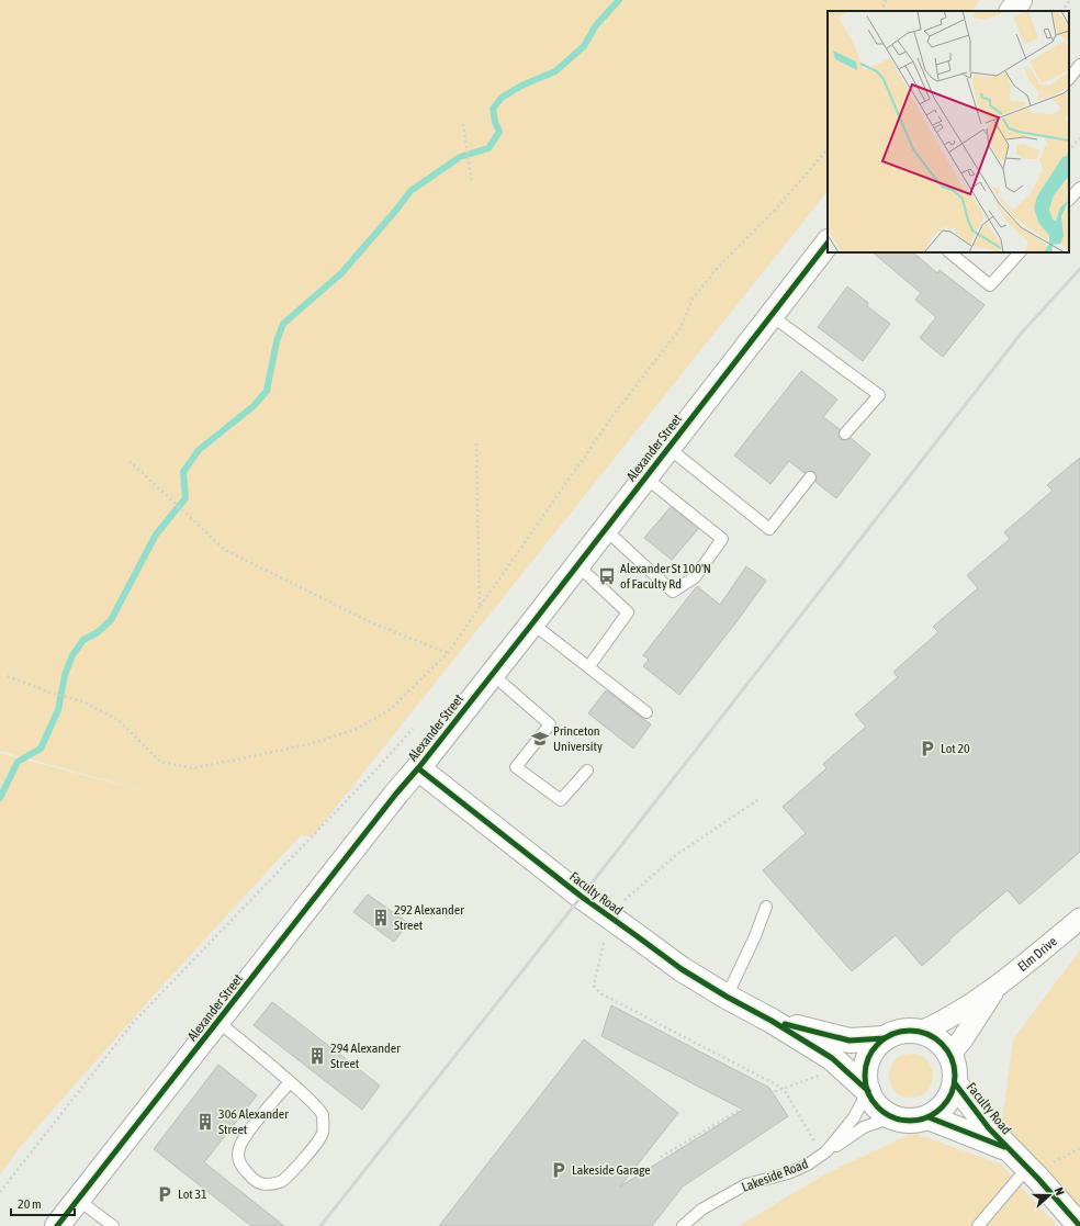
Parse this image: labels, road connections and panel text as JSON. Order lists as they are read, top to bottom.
{
  "streets": {
    "main road": ["Alexander Street", "Faculty Road"],
    "street": ["Elm Drive"],
    "lane": ["Lakeside Road"]
  },
  "crossings": [
    ["Alexander Street", "Faculty Road"],
    ["Faculty Road", "Elm Drive"],
    ["Faculty Road", "Lakeside Road"],
    ["Elm Drive", "Lakeside Road"]
  ],
  "places": {
    "bus stop": ["Alexander St 100'N of Faculty Rd"],
    "school or university": ["Princeton University"],
    "parking": ["Lot 20", "Lakeside Garage", "Lot 31"],
    "building": ["292 Alexander Street", "294 Alexander Street", "306 Alexander Street"]
  },
  "scale_bar": "20 m",
  "north": "right"
}
